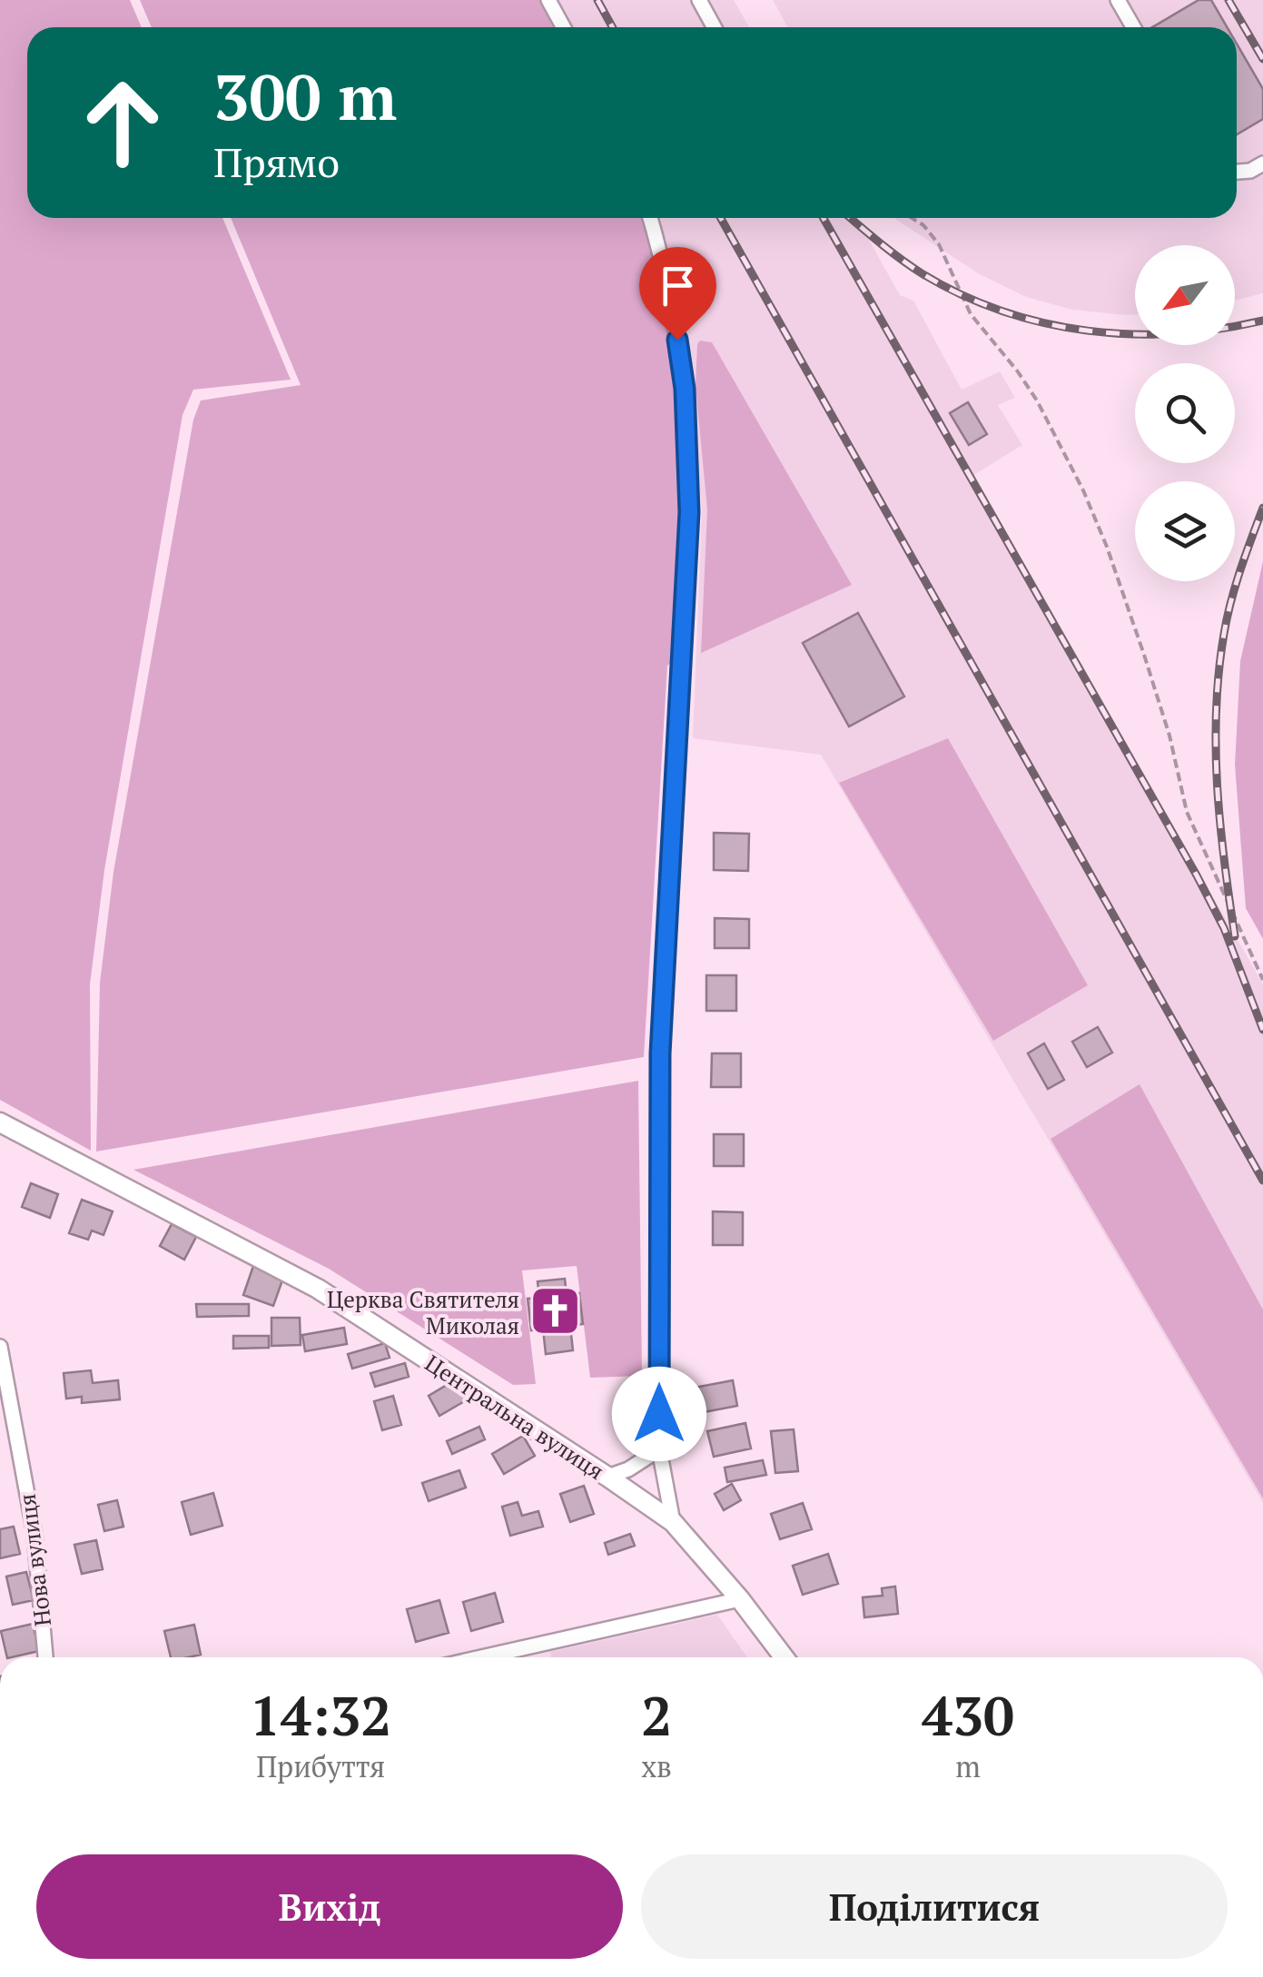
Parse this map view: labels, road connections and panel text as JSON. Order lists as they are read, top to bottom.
{
  "streets": {
    "street": ["Центральна вулиця", "Нова вулиця"]
  },
  "places": {
    "church": ["Церква Святителя Миколая"]
  },
  "north": "bottom left",
  "page": {
    "turn": ["300 m", "Прямо"],
    "eta": [
      "14:32",
      "Прибуття",
      "2",
      "хв",
      "430",
      "m"
    ],
    "buttons": ["Вихід", "Поділитися"]
  }
}
